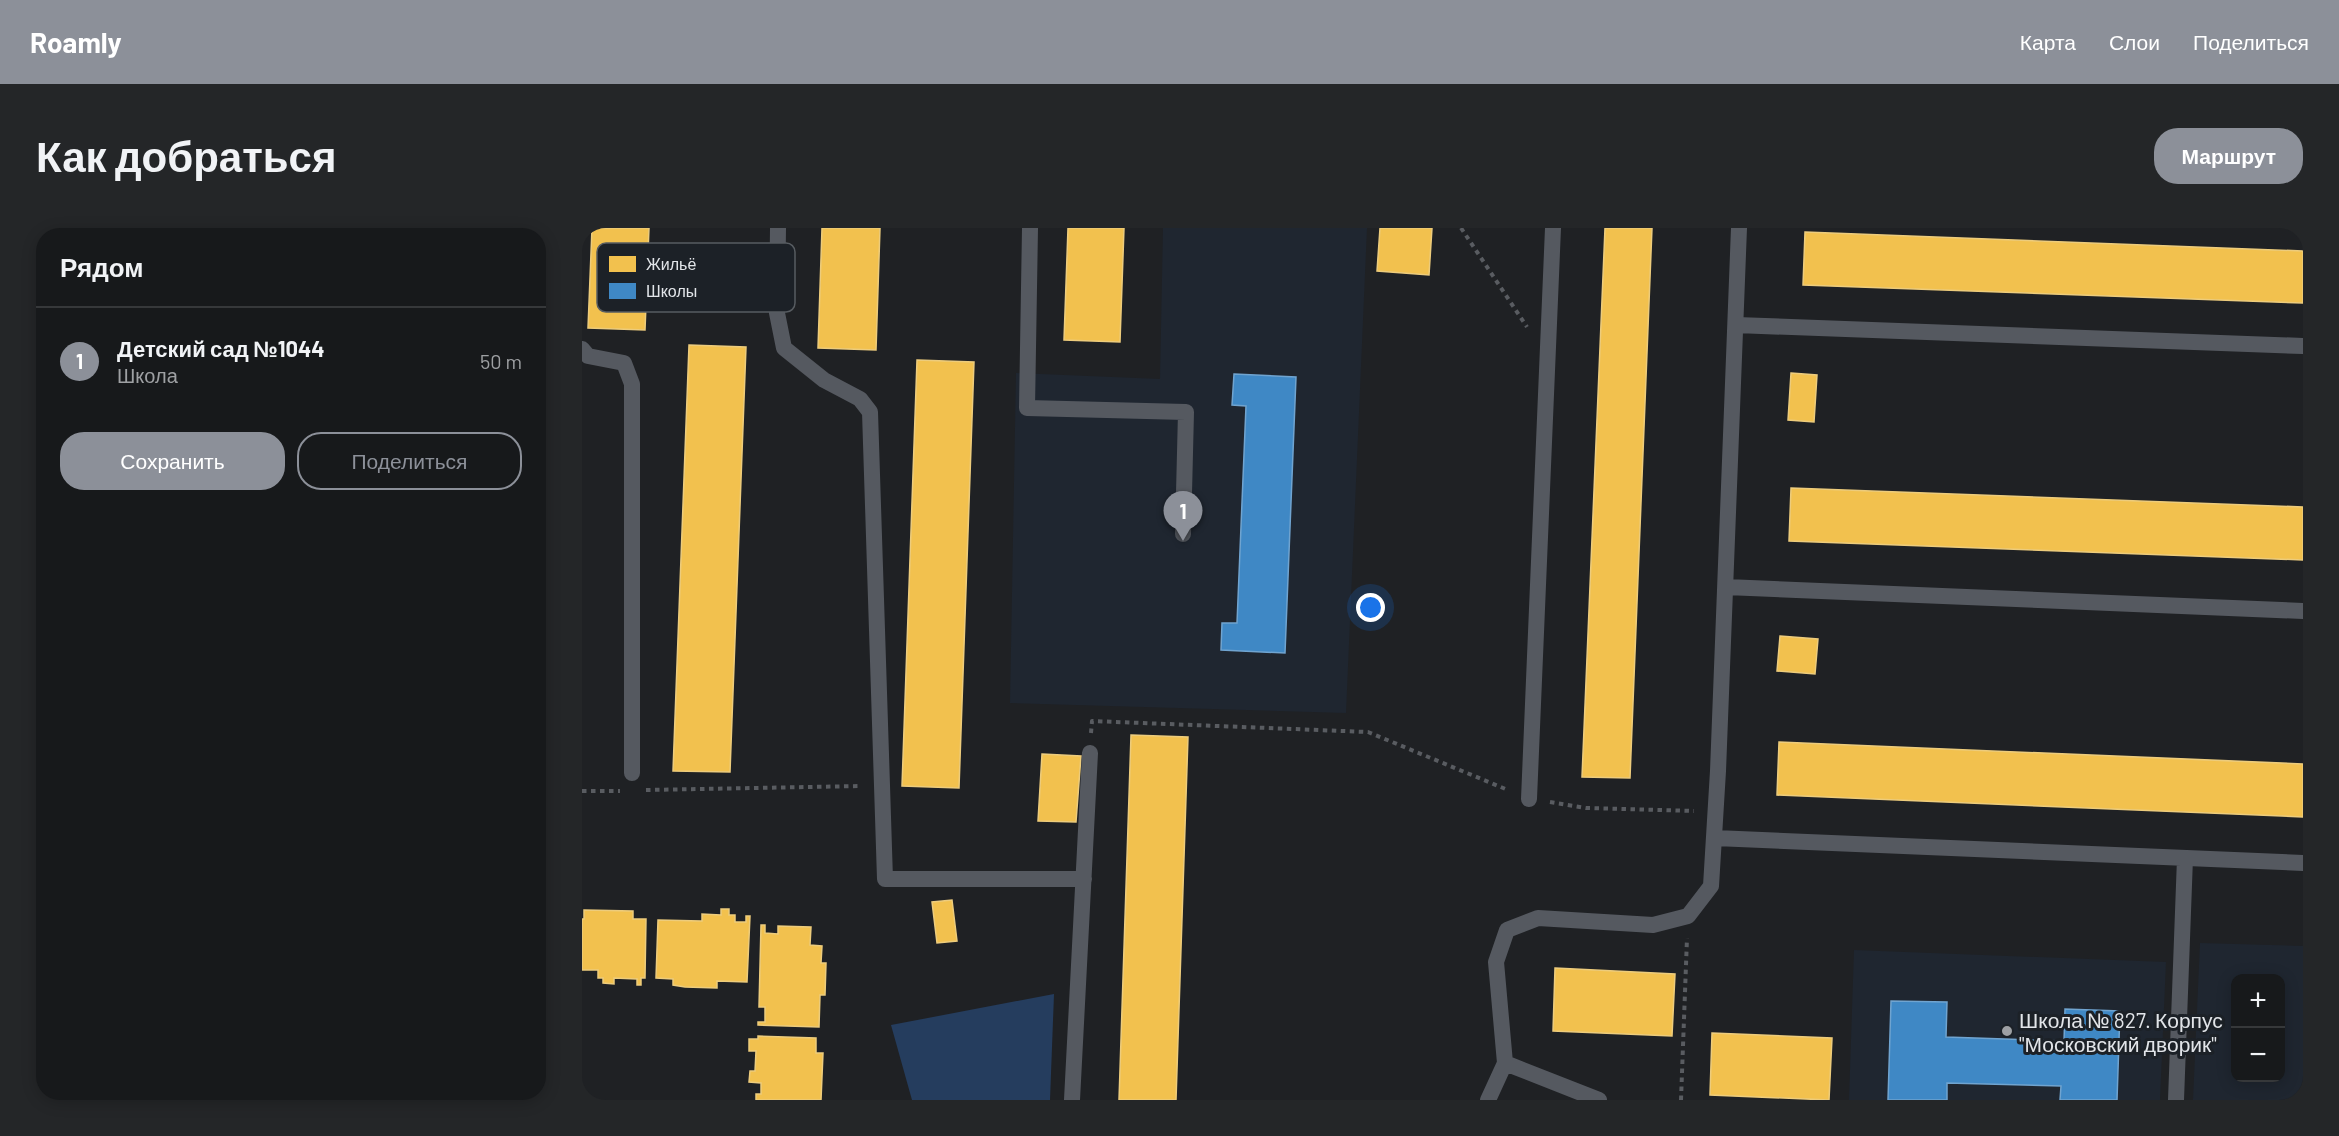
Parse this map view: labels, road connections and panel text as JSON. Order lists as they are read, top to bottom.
{
  "places": ["Школа № 827. Корпус \"Московский дворик\""],
  "legend": ["Жильё", "Школы"],
  "page": {
    "header": "Roamly",
    "nav": ["Карта", "Слои", "Поделиться"],
    "buttons": [
      "Маршрут",
      ["Сохранить", "Поделиться"]
    ],
    "title": "Как добраться",
    "heading": "Рядом",
    "list": [
      {
        "mark": "1",
        "name": "Детский сад №1044",
        "note": "Школа",
        "value": "50 m"
      }
    ],
    "pins": "1",
    "map_buttons": ["+", "−"]
  }
}
